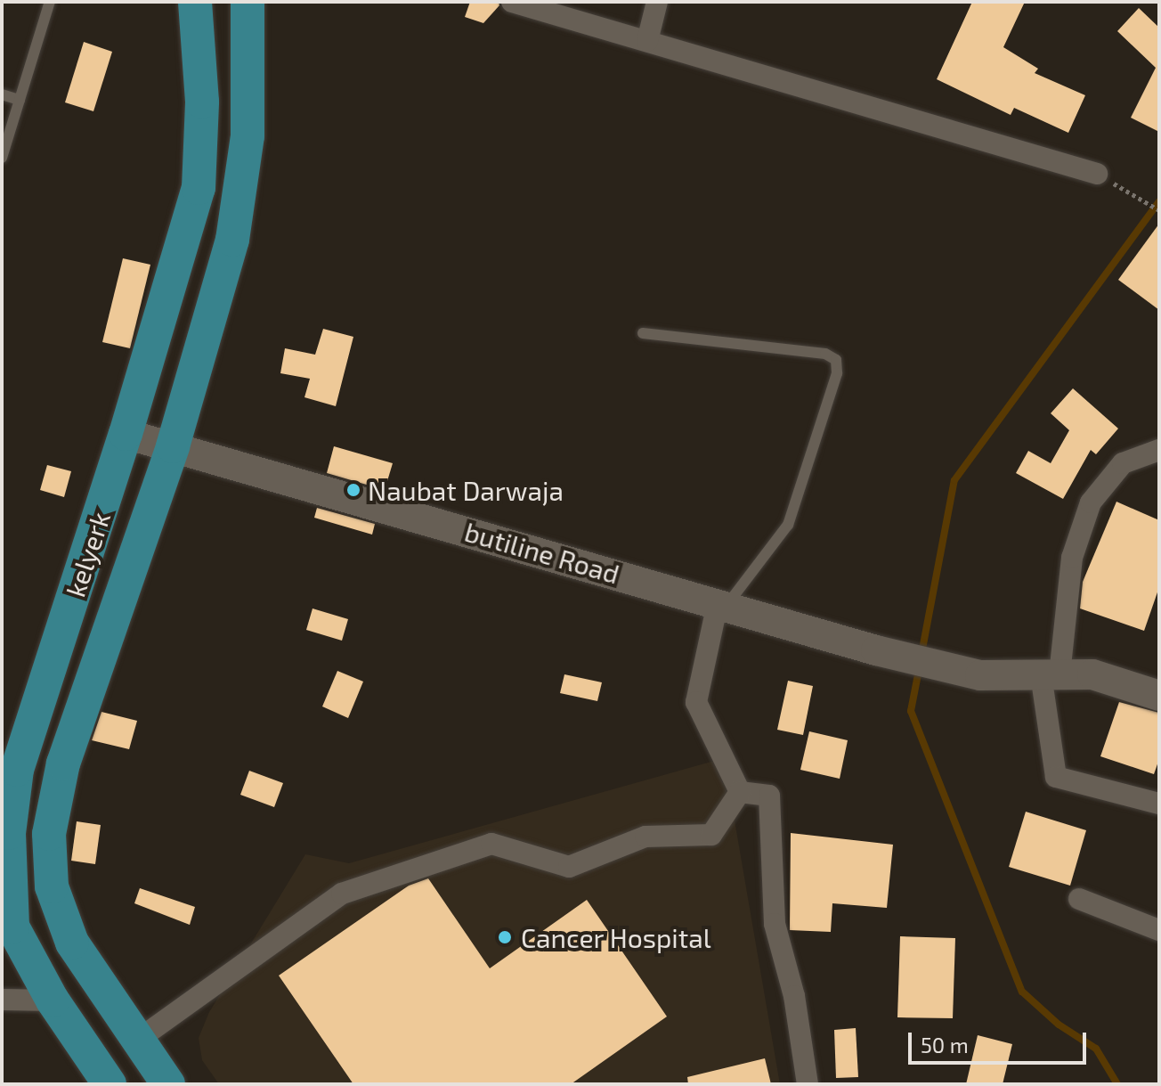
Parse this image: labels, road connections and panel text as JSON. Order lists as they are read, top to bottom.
{
  "streets": {
    "main road": ["kelyerk"],
    "street": ["butiline Road"]
  },
  "crossings": [
    ["butiline Road", "kelyerk"]
  ],
  "places": ["Naubat Darwaja", "Cancer Hospital"],
  "scale_bar": "50 m"
}
